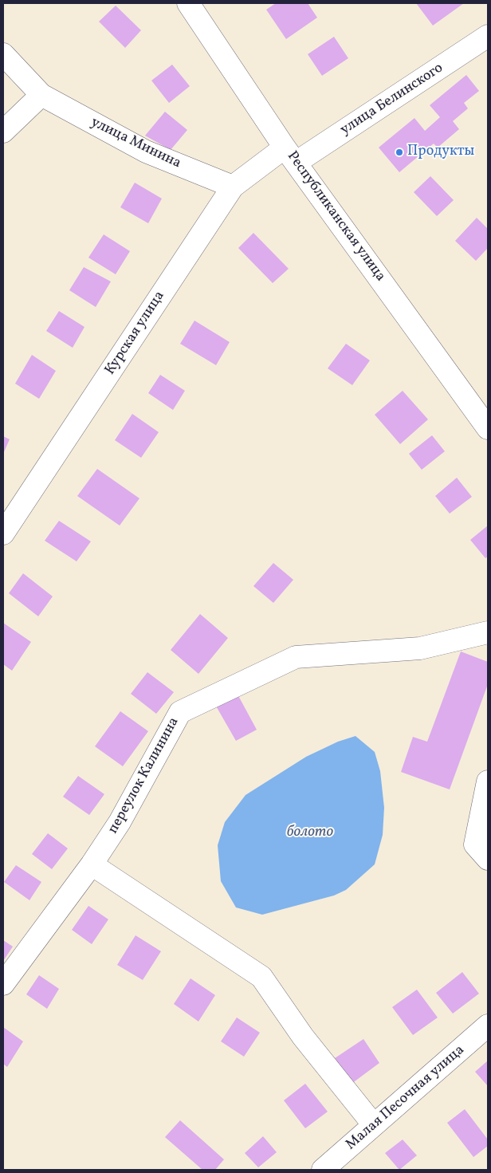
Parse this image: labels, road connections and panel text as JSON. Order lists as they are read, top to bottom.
{
  "streets": {
    "street": [
      "улица Белинского",
      "улица Минина",
      "Республиканская улица",
      "Курская улица",
      "переулок Калинина",
      "Малая Песочная улица"
    ]
  },
  "crossings": [
    ["улица Белинского", "Республиканская улица"],
    ["улица Белинского", "Курская улица"],
    ["улица Минина", "Курская улица"],
    ["Республиканская улица", "Курская улица"]
  ],
  "water": ["болото"],
  "places": ["Продукты"]
}
